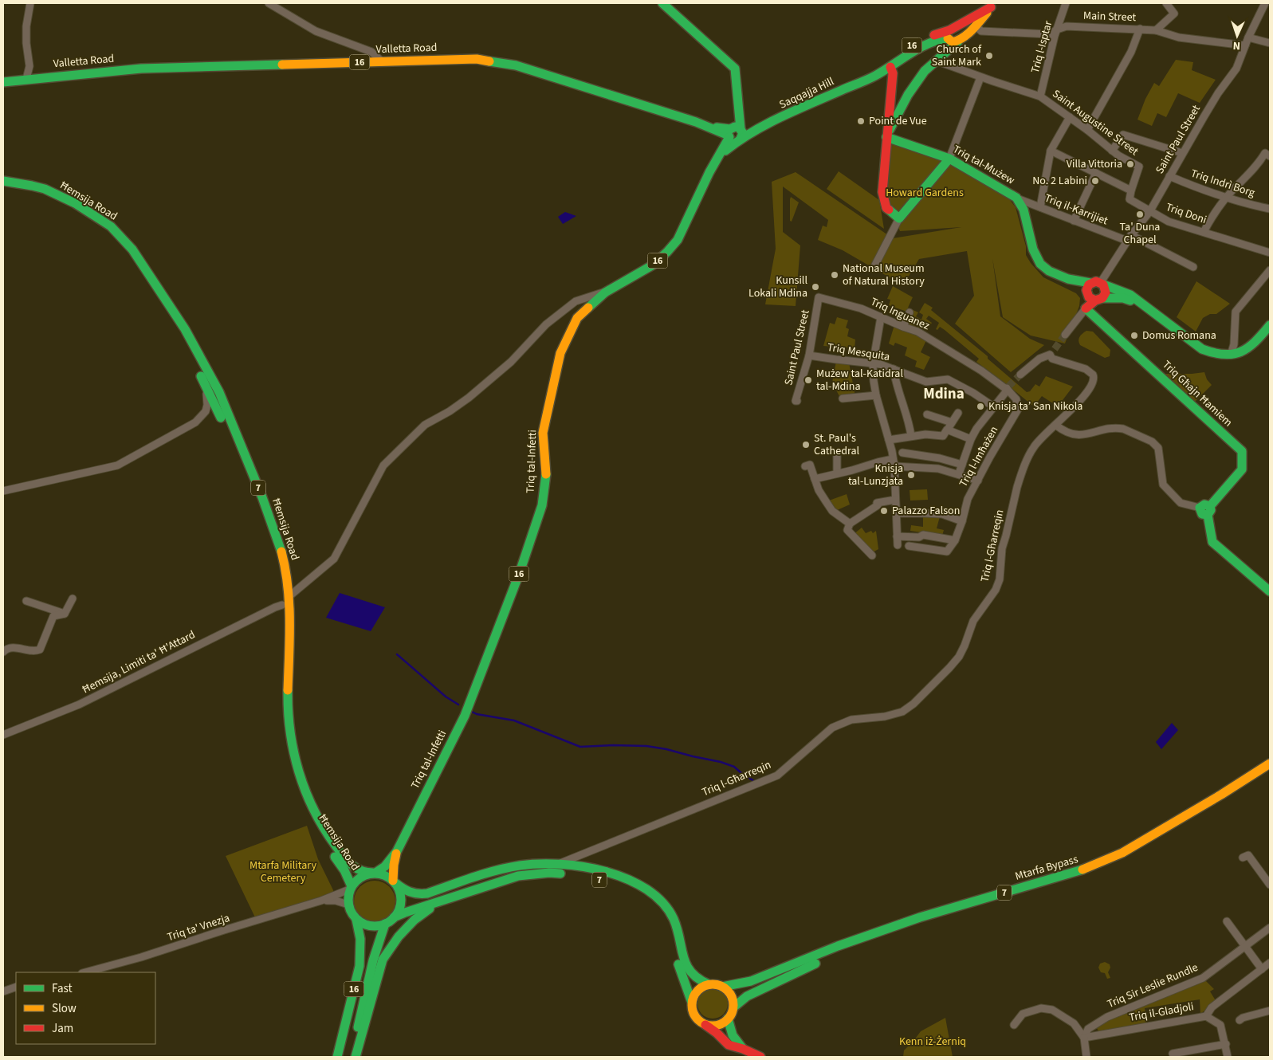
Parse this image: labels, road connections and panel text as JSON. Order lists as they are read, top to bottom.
{
  "streets": {
    "main road": [
      "16",
      "Valletta Road",
      "Saqqajja Hill",
      "Triq tal-Mużew",
      "Ħemsija Road",
      "Triq Għajn Ħamiem",
      "Triq tal-Infetti",
      "7",
      "Mtarfa Bypass"
    ],
    "street": [
      "Main Street",
      "Triq l-Isptar",
      "Saint Augustine Street",
      "Saint Paul Street",
      "Triq Indrì Borg",
      "Triq il-Karrijiet",
      "Triq Doni",
      "Triq Inguanez",
      "Triq Mesquita",
      "Triq l-Imħażen",
      "Triq l-Għarreqin",
      "Ħemsija, Limiti ta' Ħ'Attard",
      "Triq ta' Vnezja",
      "Triq Sir Leslie Rundle",
      "Triq il-Gladjoli"
    ]
  },
  "crossings": [
    ["Main Street", "16"],
    ["Main Street", "Triq l-Isptar"],
    ["Main Street", "Saint Paul Street"],
    ["16", "Saqqajja Hill"],
    ["16", "Ħemsija Road"],
    ["16", "Triq tal-Infetti"],
    ["16", "7"],
    ["16", "Triq ta' Vnezja"],
    ["Triq l-Isptar", "Saint Augustine Street"],
    ["Valletta Road", "Saqqajja Hill"],
    ["Valletta Road", "Triq tal-Infetti"],
    ["Saqqajja Hill", "Triq tal-Infetti"],
    ["Saint Augustine Street", "Triq Doni"],
    ["Saint Paul Street", "Triq tal-Mużew"],
    ["Saint Paul Street", "Triq Indrì Borg"],
    ["Saint Paul Street", "Triq il-Karrijiet"],
    ["Saint Paul Street", "Triq Doni"],
    ["Saint Paul Street", "Triq Inguanez"],
    ["Saint Paul Street", "Triq Mesquita"],
    ["Triq tal-Mużew", "Triq il-Karrijiet"],
    ["Ħemsija Road", "Triq tal-Infetti"],
    ["Ħemsija Road", "7"],
    ["Ħemsija Road", "Ħemsija, Limiti ta' Ħ'Attard"],
    ["Ħemsija Road", "Triq ta' Vnezja"],
    ["Triq Inguanez", "Triq l-Imħażen"],
    ["Triq tal-Infetti", "7"],
    ["Triq tal-Infetti", "Triq ta' Vnezja"],
    ["7", "Triq l-Għarreqin"],
    ["7", "Mtarfa Bypass"],
    ["7", "Triq ta' Vnezja"],
    ["Triq Sir Leslie Rundle", "Triq il-Gladjoli"]
  ],
  "districts": ["Mdina"],
  "parks": ["Howard Gardens", "Mtarfa Military Cemetery", "Kenn iż-Żerniq"],
  "places": [
    "Church of Saint Mark",
    "Point de Vue",
    "Villa Vittoria",
    "No. 2 Labini",
    "Ta' Duna Chapel",
    "National Museum of Natural History",
    "Kunsill Lokali Mdina",
    "Domus Romana",
    "Mużew tal-Katidral tal-Mdina",
    "Knisja ta’ San Nikola",
    "St. Paul's Cathedral",
    "Knisja tal-Lunzjata",
    "Palazzo Falson"
  ],
  "legend": ["Fast", "Slow", "Jam"],
  "north": "bottom"
}
